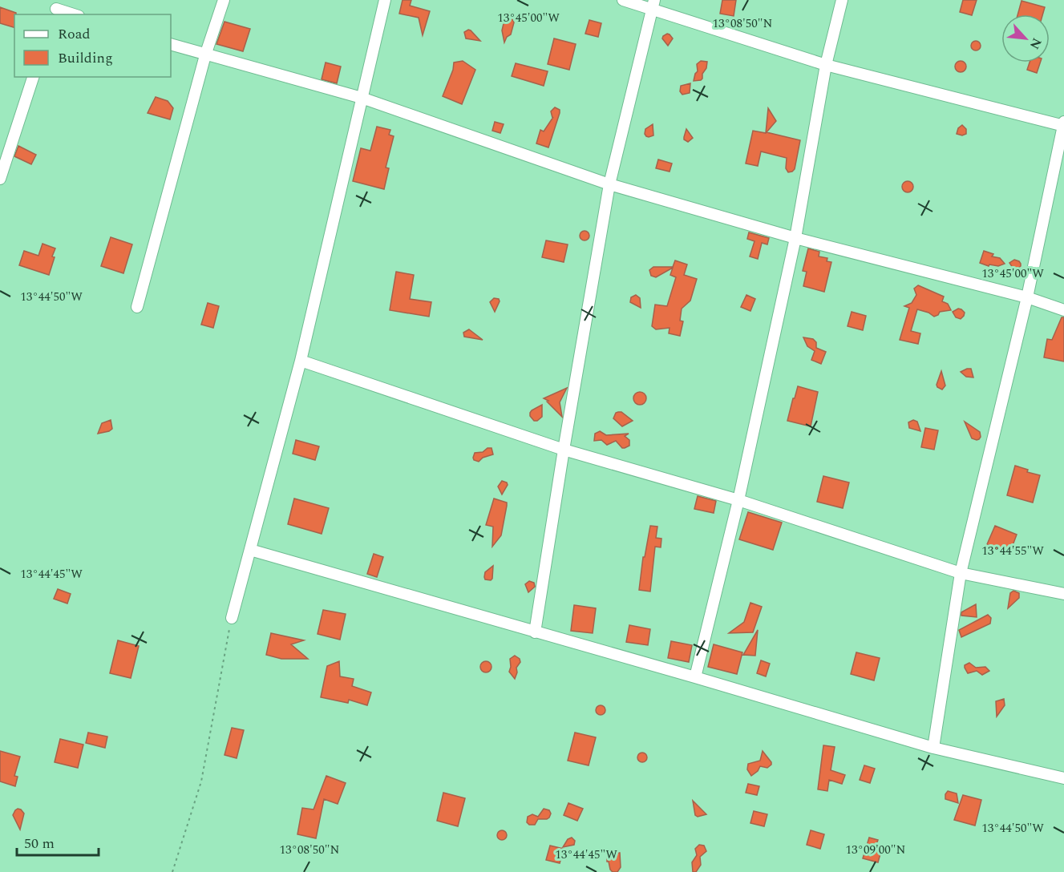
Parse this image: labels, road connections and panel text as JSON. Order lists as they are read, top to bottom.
{
  "legend": ["Road", "Building"],
  "scale_bar": "50 m",
  "north": "bottom right",
  "coordinates": [
    "13°45'00\"W",
    "13°08'50\"N",
    "13°44'50\"W",
    "13°44'55\"W",
    "13°44'45\"W",
    "13°09'00\"N"
  ]
}
